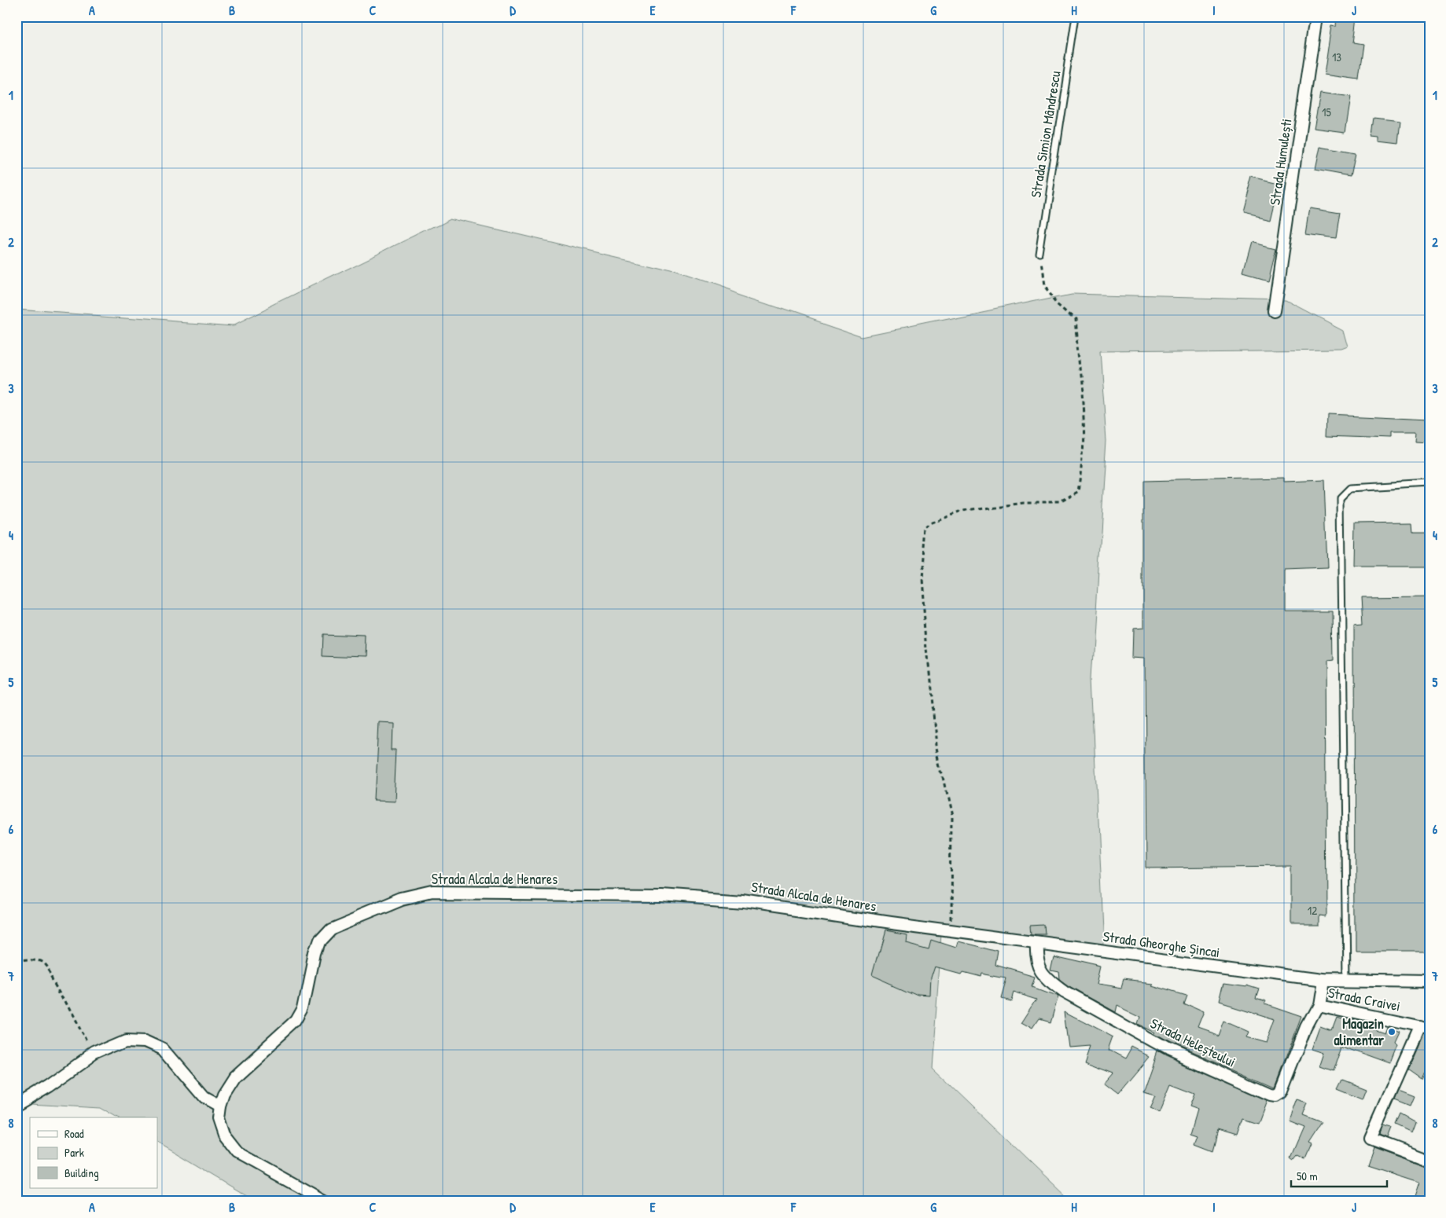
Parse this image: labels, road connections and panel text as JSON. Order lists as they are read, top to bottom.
{
  "streets": {
    "street": [
      "Strada Humulești",
      "Strada Alcala de Henares",
      "Strada Gheorghe Șincai",
      "Strada Craivei",
      "Strada Heleșteului"
    ],
    "lane": ["Strada Simion Mândrescu"]
  },
  "crossings": [
    ["Strada Alcala de Henares", "Strada Gheorghe Șincai"],
    ["Strada Gheorghe Șincai", "Strada Craivei"],
    ["Strada Gheorghe Șincai", "Strada Heleșteului"],
    ["Strada Craivei", "Strada Heleșteului"]
  ],
  "places": ["Magazin alimentar"],
  "house_numbers": ["13", "15", "12"],
  "legend": ["Road", "Park", "Building"],
  "scale_bar": "50 m",
  "grid": {
    "columns": [
      "A",
      "B",
      "C",
      "D",
      "E",
      "F",
      "G",
      "H",
      "I",
      "J"
    ],
    "rows": [
      "1",
      "2",
      "3",
      "4",
      "5",
      "6",
      "7",
      "8"
    ]
  }
}
